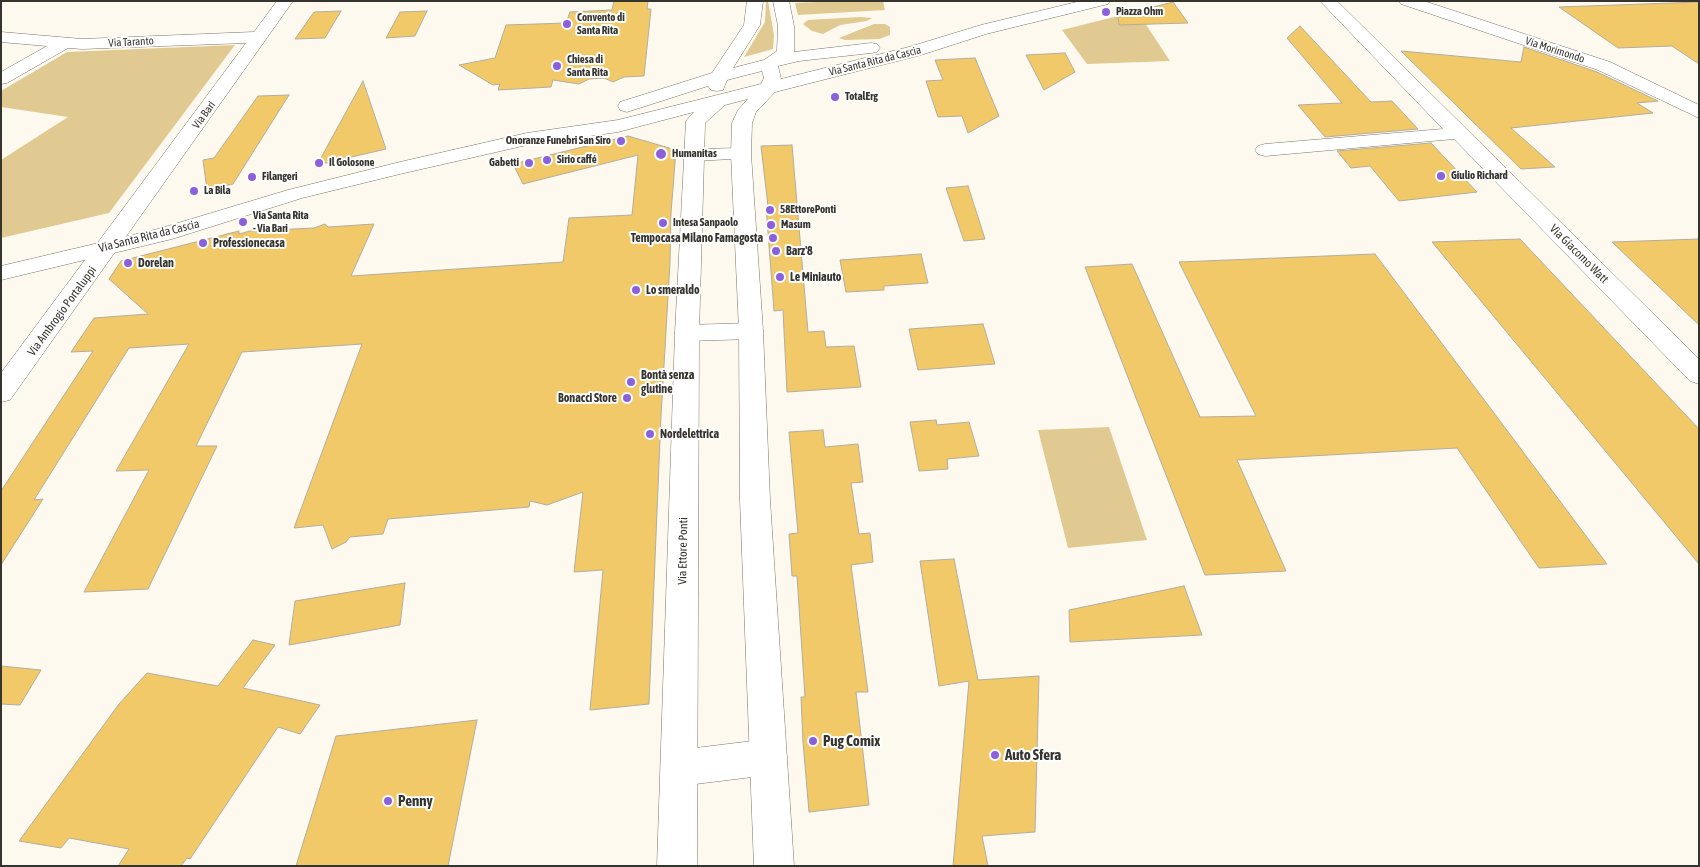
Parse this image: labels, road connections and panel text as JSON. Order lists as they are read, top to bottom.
{
  "streets": {
    "street": [
      "Via Taranto",
      "Via Morimondo",
      "Via Santa Rita da Cascia",
      "Via Bari",
      "Via Giacomo Watt",
      "Via Ambrogio Portaluppi",
      "Via Ettore Ponti"
    ]
  },
  "crossings": [
    ["Via Taranto", "Via Bari"],
    ["Via Santa Rita da Cascia", "Via Bari"],
    ["Via Santa Rita da Cascia", "Via Ambrogio Portaluppi"],
    ["Via Santa Rita da Cascia", "Via Ettore Ponti"],
    ["Via Bari", "Via Ambrogio Portaluppi"]
  ],
  "places": [
    "Piazza Ohm",
    "Convento di Santa Rita",
    "Chiesa di Santa Rita",
    "TotalErg",
    "Onoranze Funebri San Siro",
    "Humanitas",
    "Sirio caffé",
    "Il Golosone",
    "Gabetti",
    "Giulio Richard",
    "Filangeri",
    "La Bila",
    "58EttorePonti",
    "Via Santa Rita - Via Bari",
    "Intesa Sanpaolo",
    "Masum",
    "Tempocasa Milano Famagosta",
    "Professionecasa",
    "Barz'8",
    "Dorelan",
    "Le Miniauto",
    "Lo smeraldo",
    "Bontà senza glutine",
    "Bonacci Store",
    "Nordelettrica",
    "Pug Comix",
    "Auto Sfera",
    "Penny"
  ]
}
